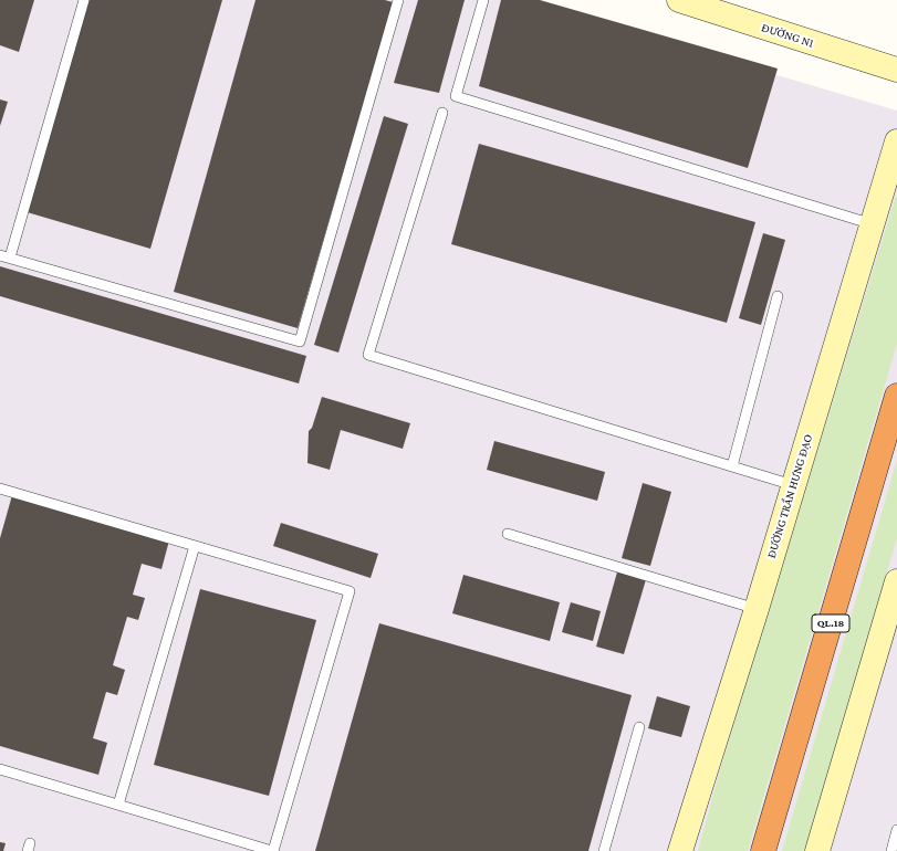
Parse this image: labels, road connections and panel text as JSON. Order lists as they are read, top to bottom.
{
  "streets": {
    "highway": ["QL.18"],
    "main road": ["ĐƯỜNG N1", "ĐƯỜNG TRẦN HƯNG ĐẠO"]
  }
}
